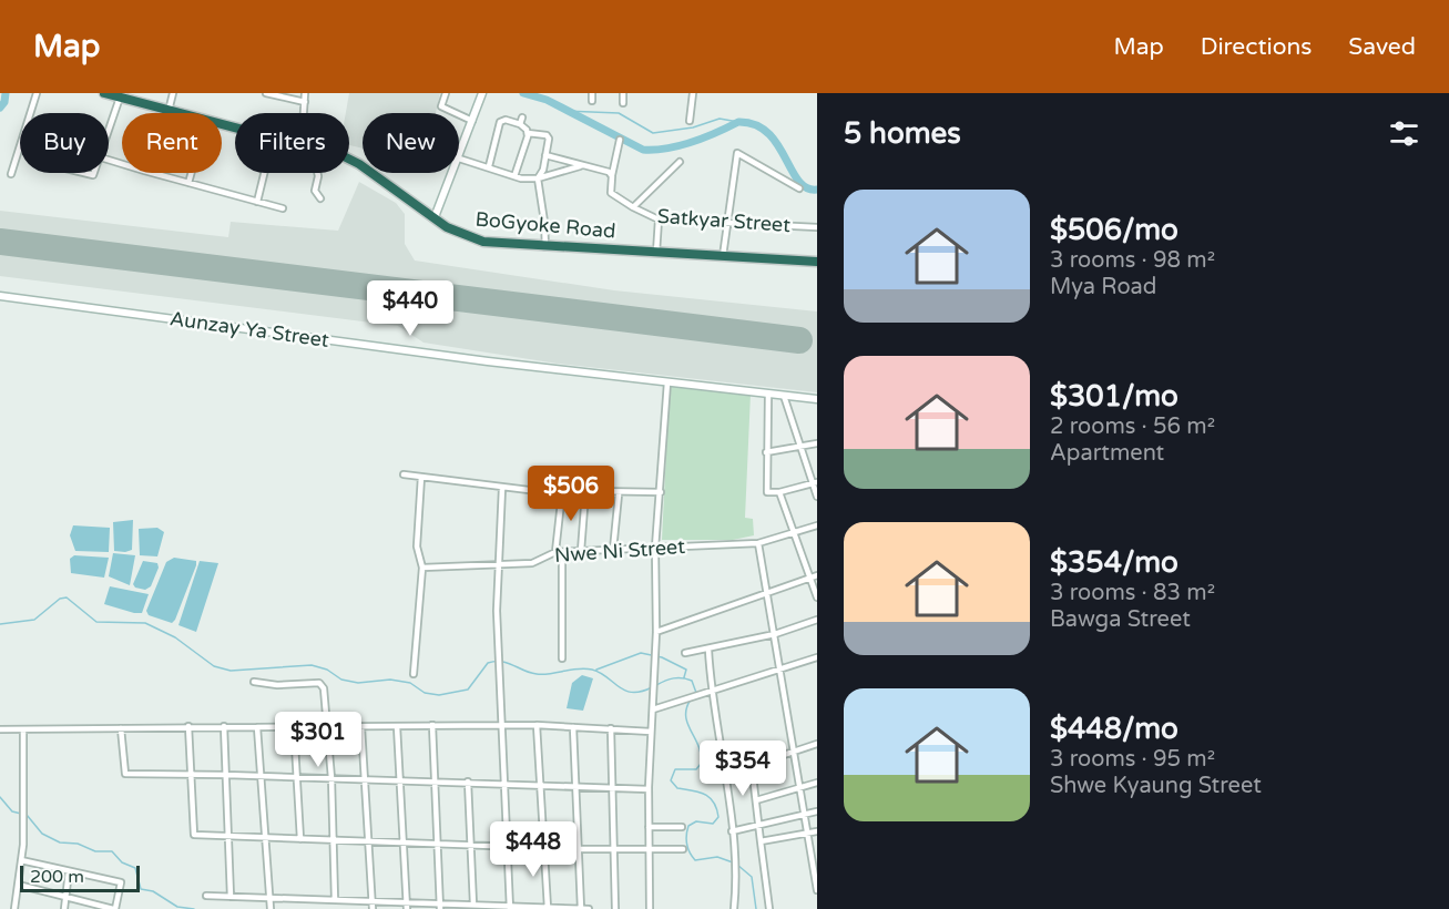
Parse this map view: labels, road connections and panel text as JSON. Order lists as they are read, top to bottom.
{
  "streets": {
    "highway": ["BoGyoke Road"],
    "street": ["Satkyar Street", "Aunzay Ya Street", "Nwe Ni Street"]
  },
  "scale_bar": "200 m",
  "page": {
    "header": "Map",
    "nav": ["Map", "Directions", "Saved"],
    "heading": "5 homes",
    "chip": [
      "Buy",
      "Rent",
      "Filters",
      "New"
    ],
    "list": [
      {
        "name": "$506/mo",
        "note": "3 rooms · 98 m² · Mya Road"
      },
      {
        "name": "$301/mo",
        "note": "2 rooms · 56 m² · Apartment"
      },
      {
        "name": "$354/mo",
        "note": "3 rooms · 83 m² · Bawga Street"
      },
      {
        "name": "$448/mo",
        "note": "3 rooms · 95 m² · Shwe Kyaung Street"
      }
    ],
    "price": [
      "$440",
      "$506",
      "$301",
      "$354",
      "$448"
    ],
    "scale": "200 m"
  }
}
